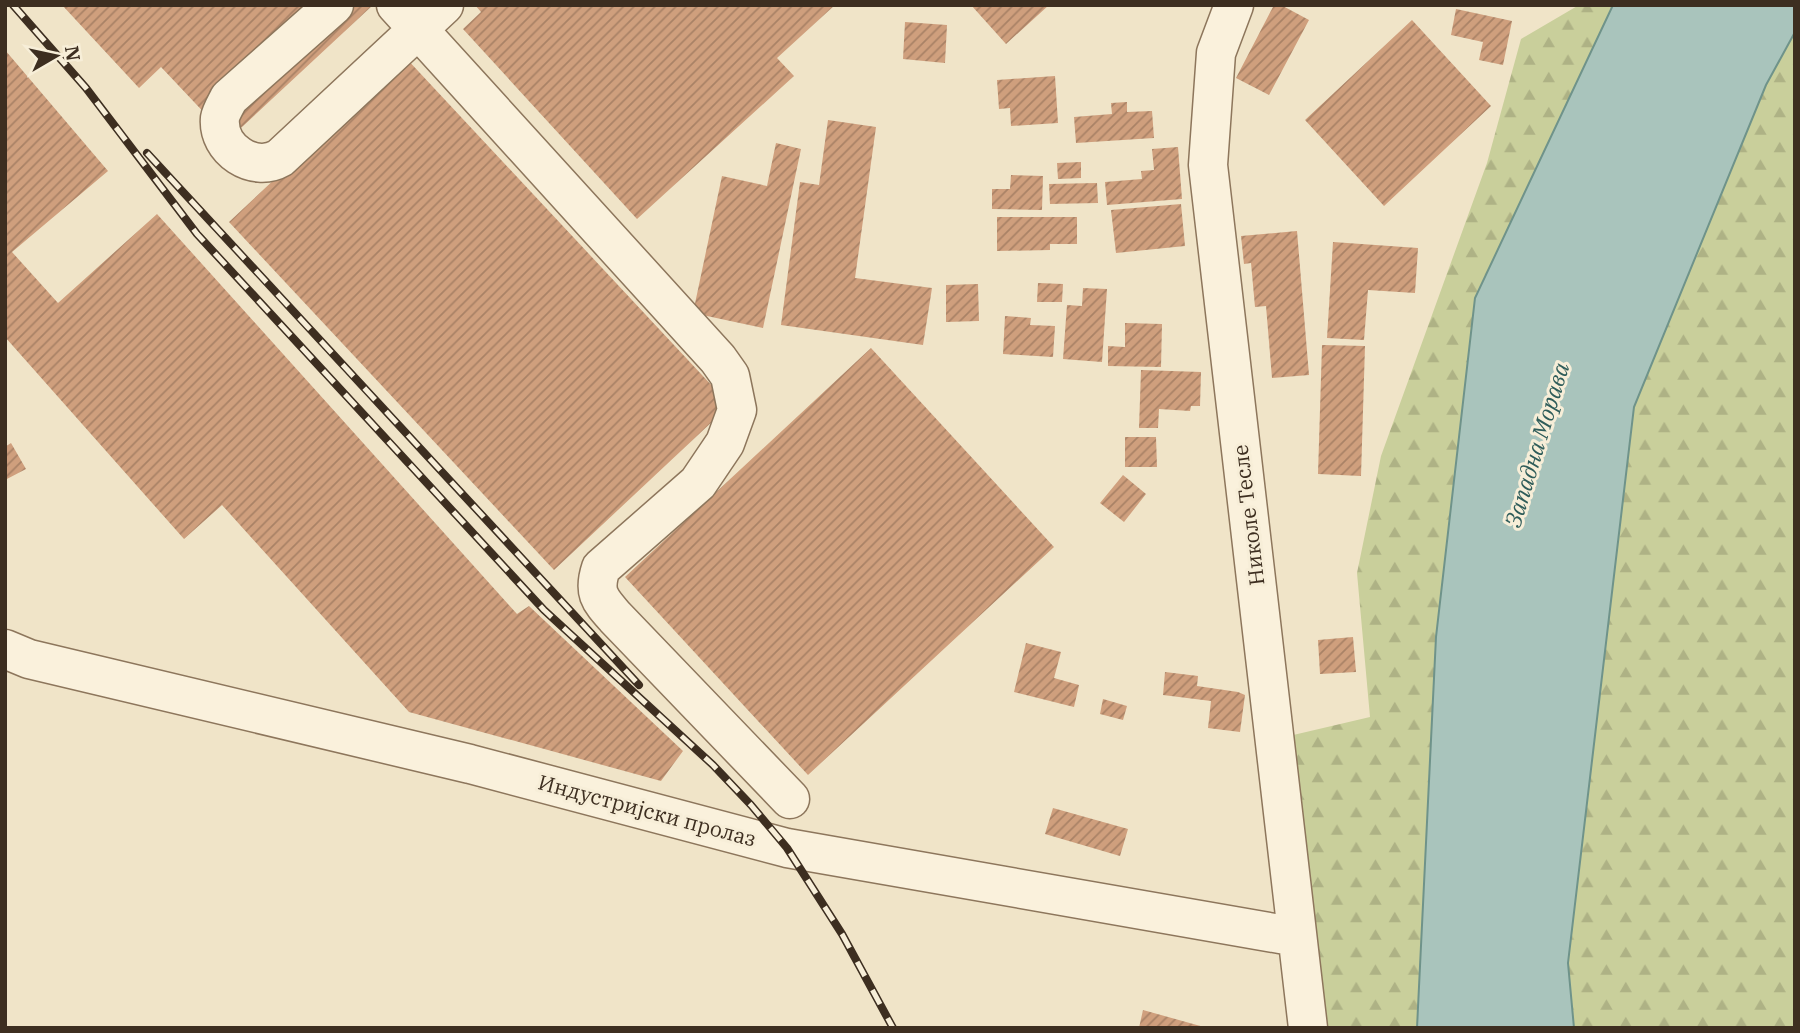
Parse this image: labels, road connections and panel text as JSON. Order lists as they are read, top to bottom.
{
  "streets": {
    "street": ["Николе Тесле", "Индустријски пролаз"]
  },
  "crossings": [
    ["Николе Тесле", "Индустријски пролаз"]
  ],
  "water": ["Западна Морава"],
  "north": "right"
}
